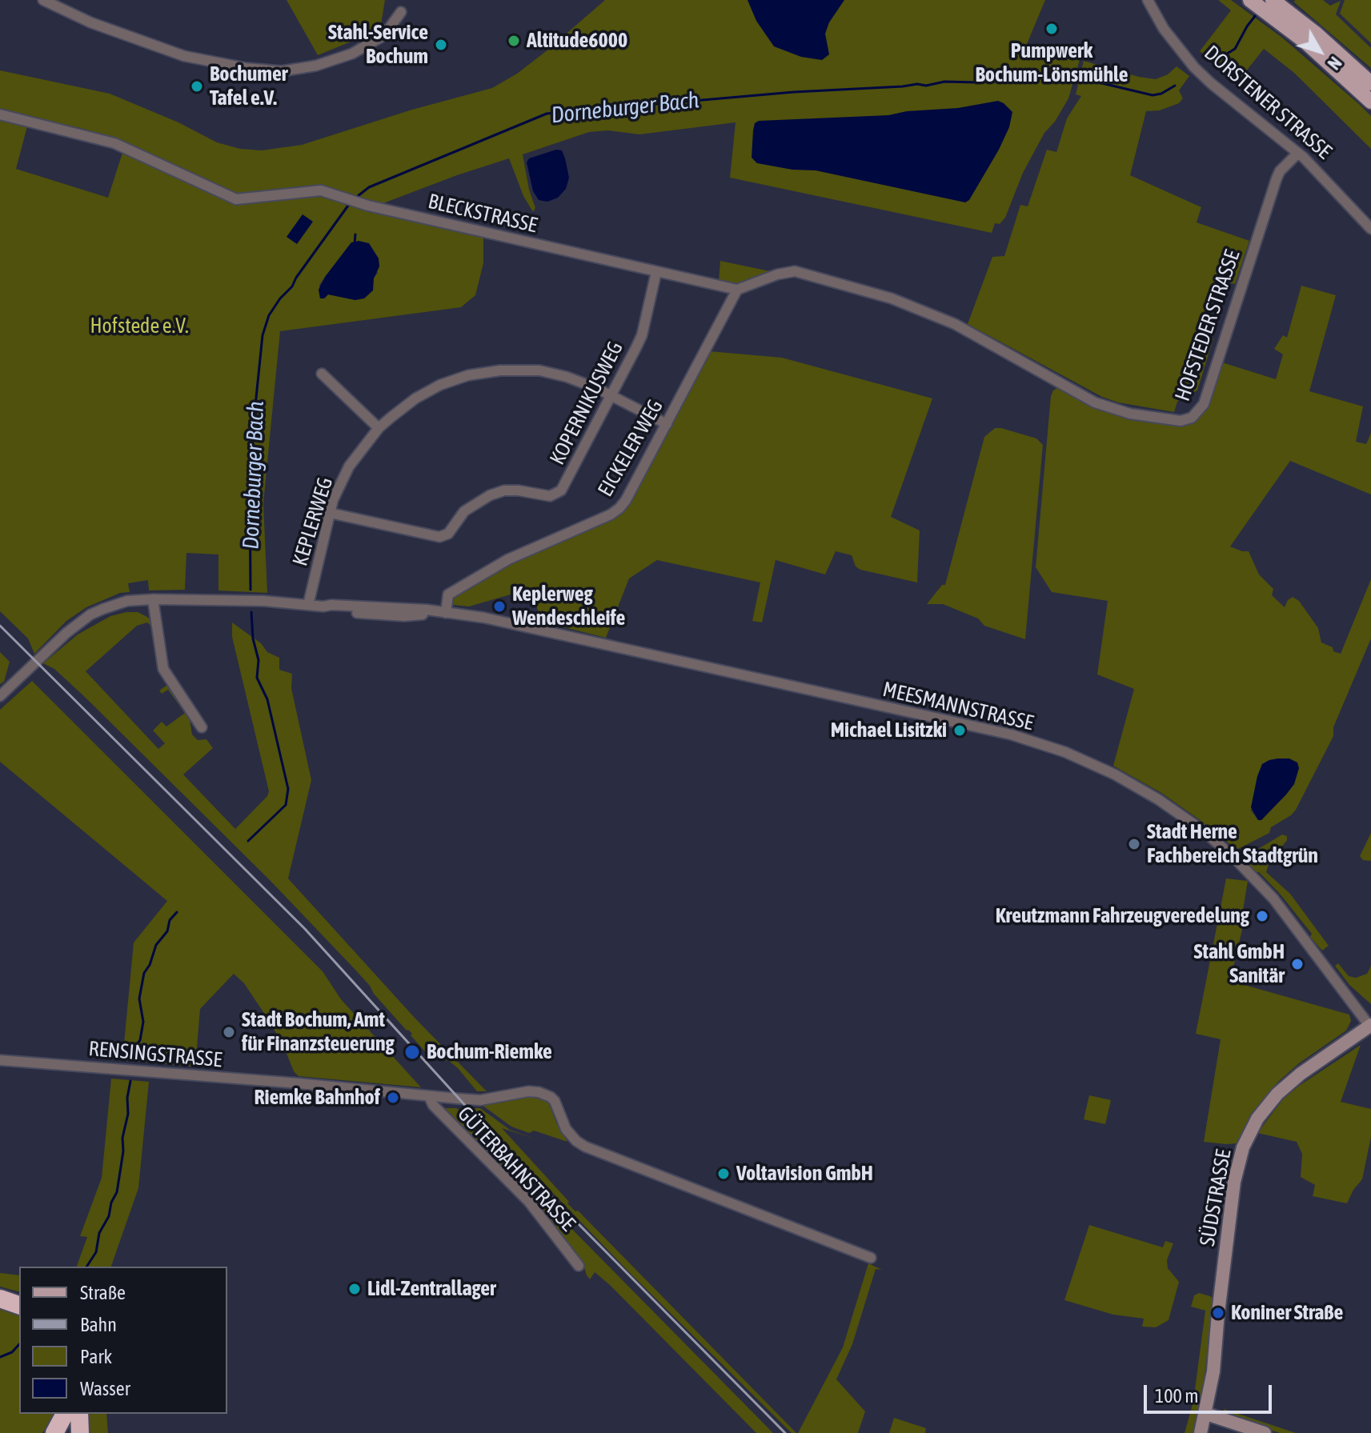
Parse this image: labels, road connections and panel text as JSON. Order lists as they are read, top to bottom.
{
  "streets": {
    "street": [
      "DORSTENER STRASSE",
      "BLECKSTRASSE",
      "HOFSTEDER STRASSE",
      "KOPERNIKUSWEG",
      "EICKELER WEG",
      "KEPLERWEG",
      "MEESMANNSTRASSE",
      "RENSINGSTRASSE",
      "GÜTERBAHNSTRASSE",
      "SÜDSTRASSE"
    ]
  },
  "crossings": [
    ["DORSTENER STRASSE", "HOFSTEDER STRASSE"],
    ["BLECKSTRASSE", "HOFSTEDER STRASSE"],
    ["BLECKSTRASSE", "KOPERNIKUSWEG"],
    ["BLECKSTRASSE", "EICKELER WEG"],
    ["HOFSTEDER STRASSE", "EICKELER WEG"],
    ["KOPERNIKUSWEG", "KEPLERWEG"],
    ["EICKELER WEG", "KEPLERWEG"],
    ["EICKELER WEG", "MEESMANNSTRASSE"],
    ["KEPLERWEG", "MEESMANNSTRASSE"],
    ["MEESMANNSTRASSE", "SÜDSTRASSE"],
    ["RENSINGSTRASSE", "GÜTERBAHNSTRASSE"]
  ],
  "water": ["Dorneburger Bach"],
  "parks": ["Hofstede e.V."],
  "places": [
    "Pumpwerk Bochum-Lönsmühle",
    "Altitude6000",
    "Stahl-Service Bochum",
    "Bochumer Tafel e.V.",
    "Keplerweg Wendeschleife",
    "Michael Lisitzki",
    "Stadt Herne Fachbereich Stadtgrün",
    "Kreutzmann Fahrzeugveredelung",
    "Stahl GmbH Sanitär",
    "Stadt Bochum, Amt für Finanzsteuerung",
    "Bochum-Riemke",
    "Riemke Bahnhof",
    "Voltavision GmbH",
    "Lidl-Zentrallager",
    "Koniner Straße"
  ],
  "legend": [
    "Straße",
    "Bahn",
    "Park",
    "Wasser"
  ],
  "scale_bar": "100 m",
  "north": "bottom right"
}
